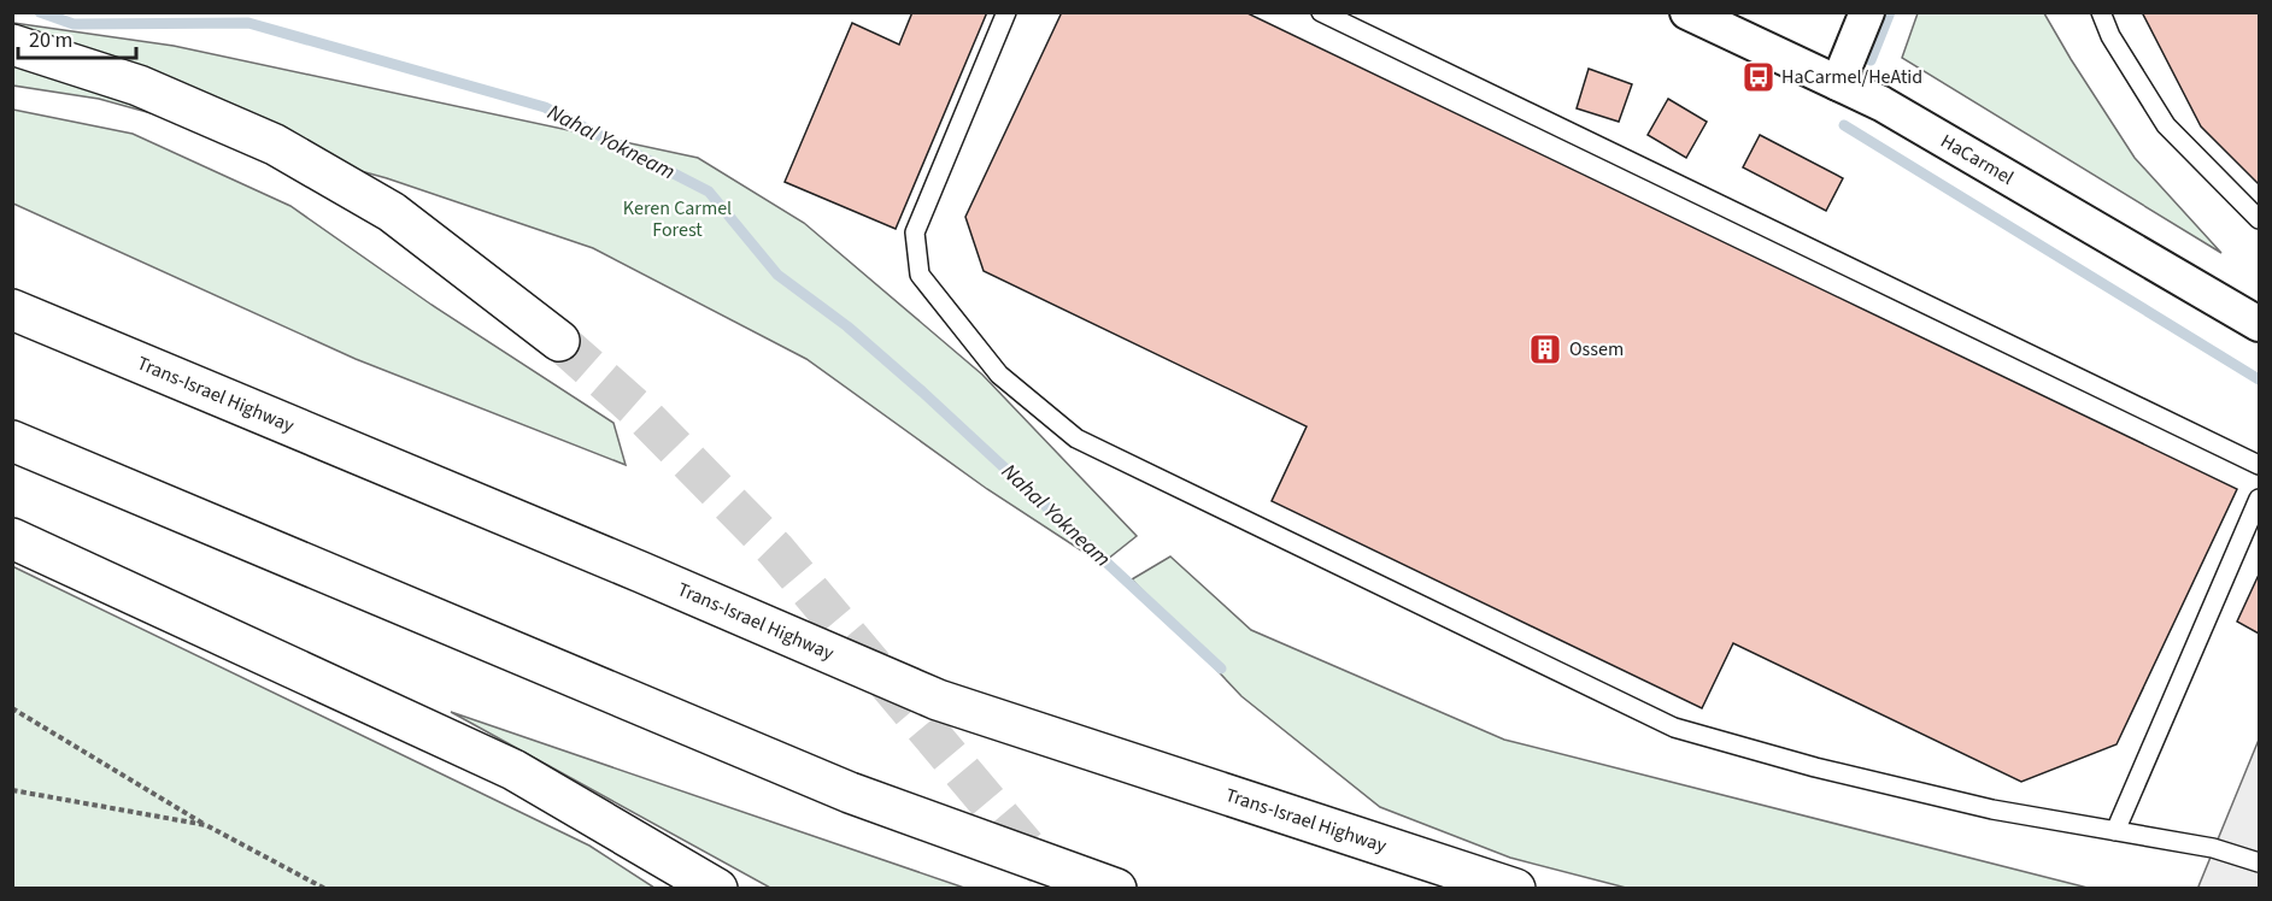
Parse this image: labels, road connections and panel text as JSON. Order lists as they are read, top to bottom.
{
  "streets": {
    "highway": ["Trans-Israel Highway"],
    "street": ["HaCarmel"]
  },
  "water": ["Nahal Yokneam"],
  "parks": ["Keren Carmel Forest"],
  "places": {
    "bus stop": ["HaCarmel/HeAtid"],
    "building": ["Ossem"]
  },
  "scale_bar": "20 m"
}
